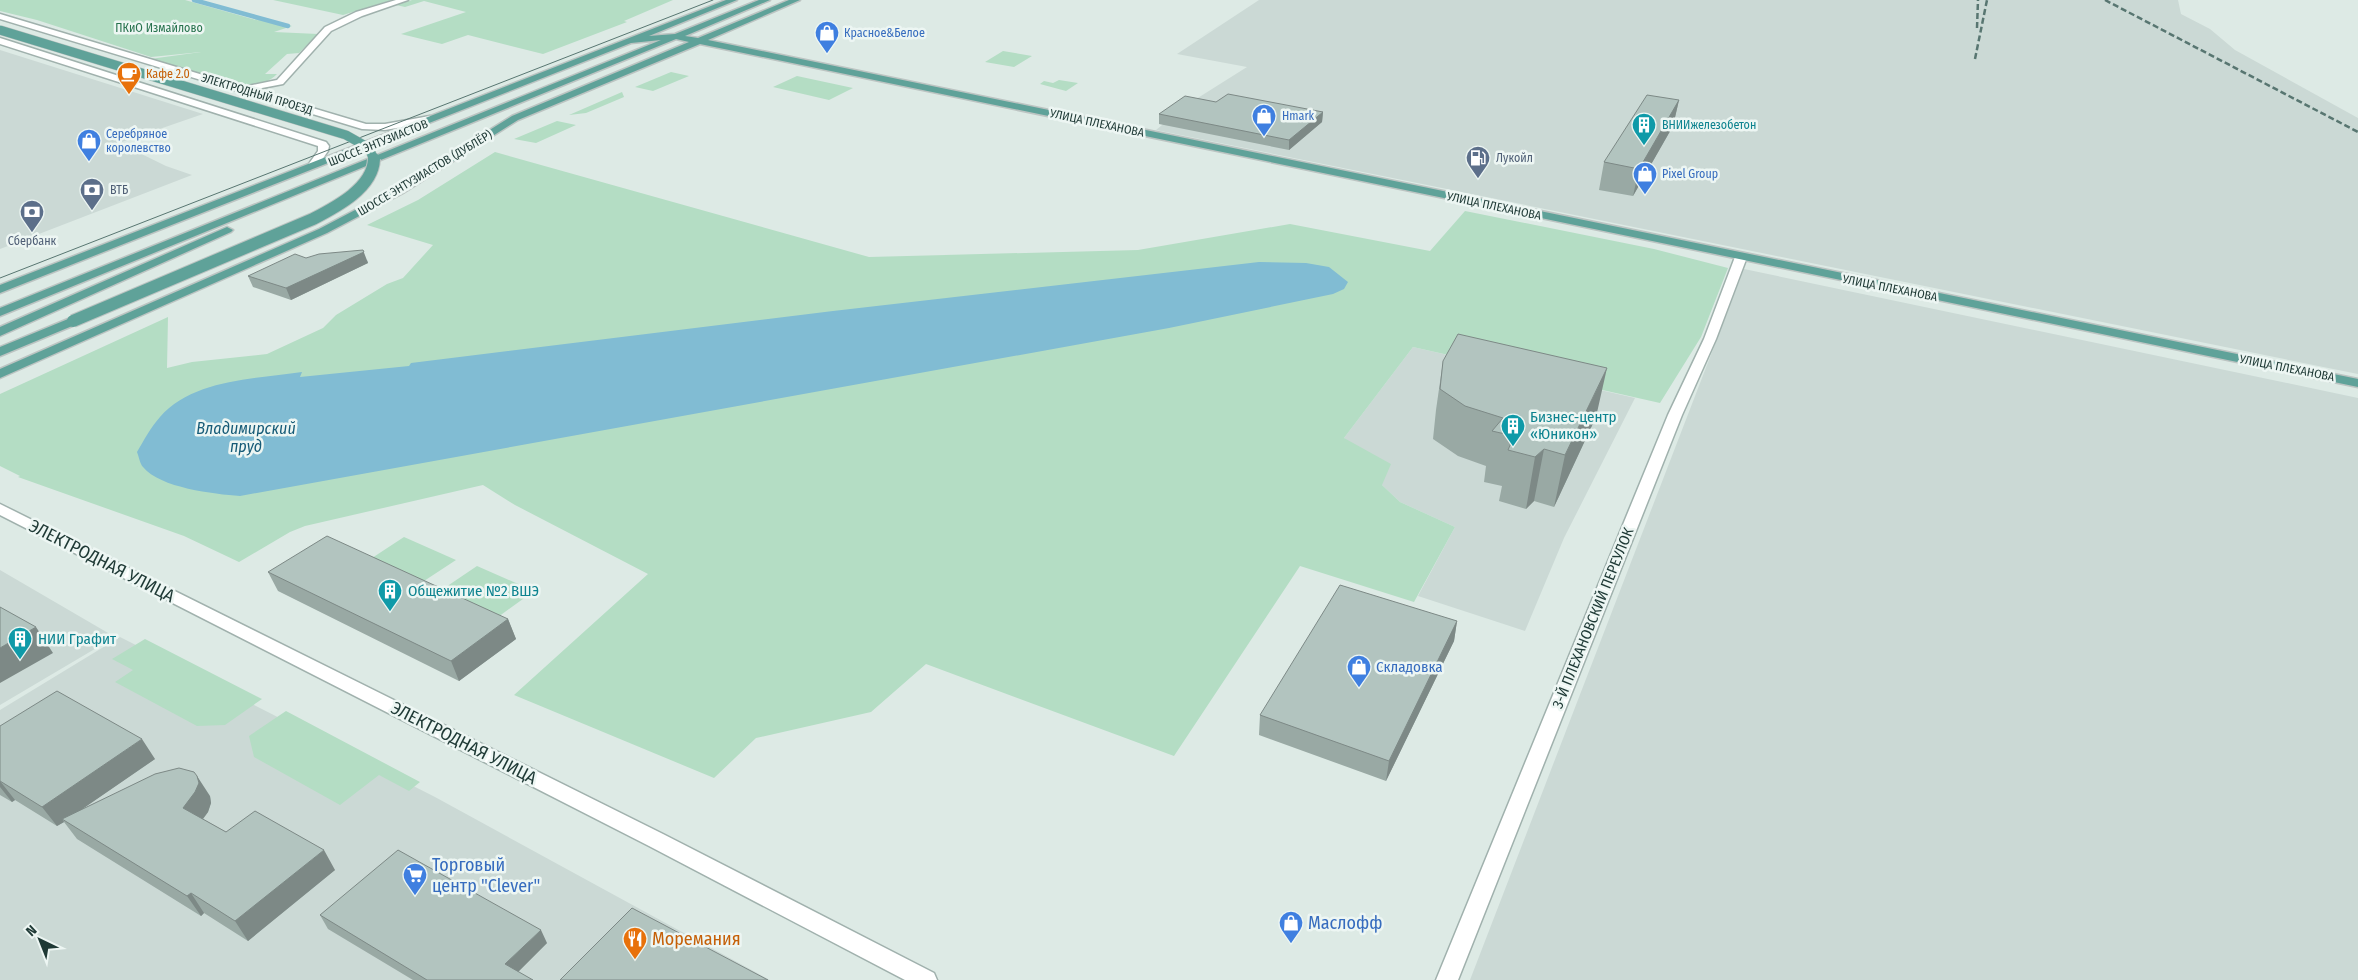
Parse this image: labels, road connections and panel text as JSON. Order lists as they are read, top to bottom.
{
  "streets": {
    "main road": ["УЛИЦА ПЛЕХАНОВА", "ШОССЕ ЭНТУЗИАСТОВ", "ШОССЕ ЭНТУЗИАСТОВ (ДУБЛЁР)"],
    "street": ["ЭЛЕКТРОДНЫЙ ПРОЕЗД", "ЭЛЕКТРОДНАЯ УЛИЦА", "3-Й ПЛЕХАНОВСКИЙ ПЕРЕУЛОК"]
  },
  "crossings": [
    ["ЭЛЕКТРОДНЫЙ ПРОЕЗД", "ШОССЕ ЭНТУЗИАСТОВ"],
    ["УЛИЦА ПЛЕХАНОВА", "ШОССЕ ЭНТУЗИАСТОВ"],
    ["УЛИЦА ПЛЕХАНОВА", "ШОССЕ ЭНТУЗИАСТОВ (ДУБЛЁР)"],
    ["УЛИЦА ПЛЕХАНОВА", "3-Й ПЛЕХАНОВСКИЙ ПЕРЕУЛОК"]
  ],
  "water": ["Владимирский пруд"],
  "parks": ["ПКиО Измайлово"],
  "places": {
    "shop": [
      "Красное&Белое",
      "Hmark",
      "Серебряное королевство",
      "Pixel Group",
      "Складовка",
      "Маслофф"
    ],
    "cafe": ["Кафе 2.0"],
    "building": [
      "ВНИИжелезобетон",
      "Бизнес-центр «Юникон»",
      "Общежитие №2 ВШЭ",
      "НИИ Графит"
    ],
    "fuel station": ["Лукойл"],
    "bank": ["ВТБ", "Сбербанк"],
    "supermarket": ["Торговый центр \"Clever\""],
    "restaurant": ["Моремания"]
  },
  "north": "top left"
}
